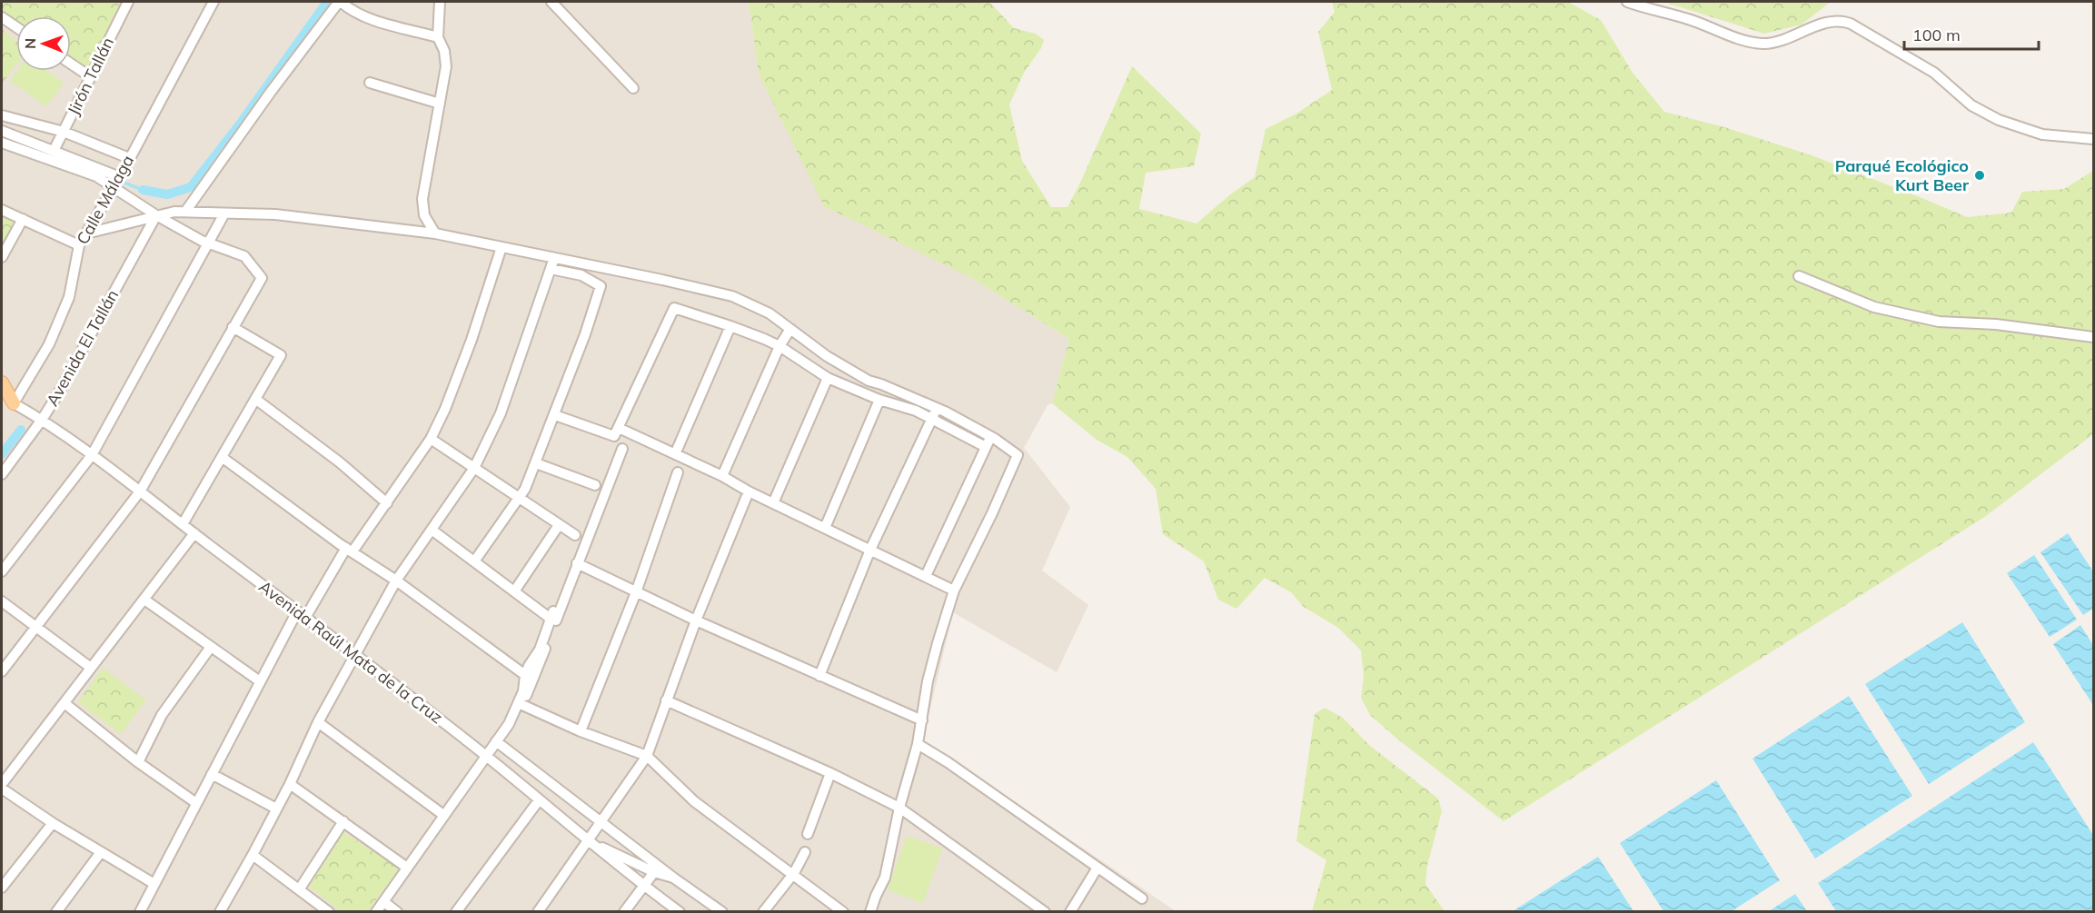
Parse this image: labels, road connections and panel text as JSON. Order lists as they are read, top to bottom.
{
  "streets": {
    "main road": ["Avenida Raúl Mata de la Cruz"],
    "street": ["Jirón Tallán", "Calle Málaga", "Avenida El Tallán"]
  },
  "crossings": [
    ["Calle Málaga", "Avenida Raúl Mata de la Cruz"],
    ["Avenida El Tallán", "Avenida Raúl Mata de la Cruz"]
  ],
  "places": ["Parqué Ecológico Kurt Beer"],
  "scale_bar": "100 m",
  "north": "left"
}
